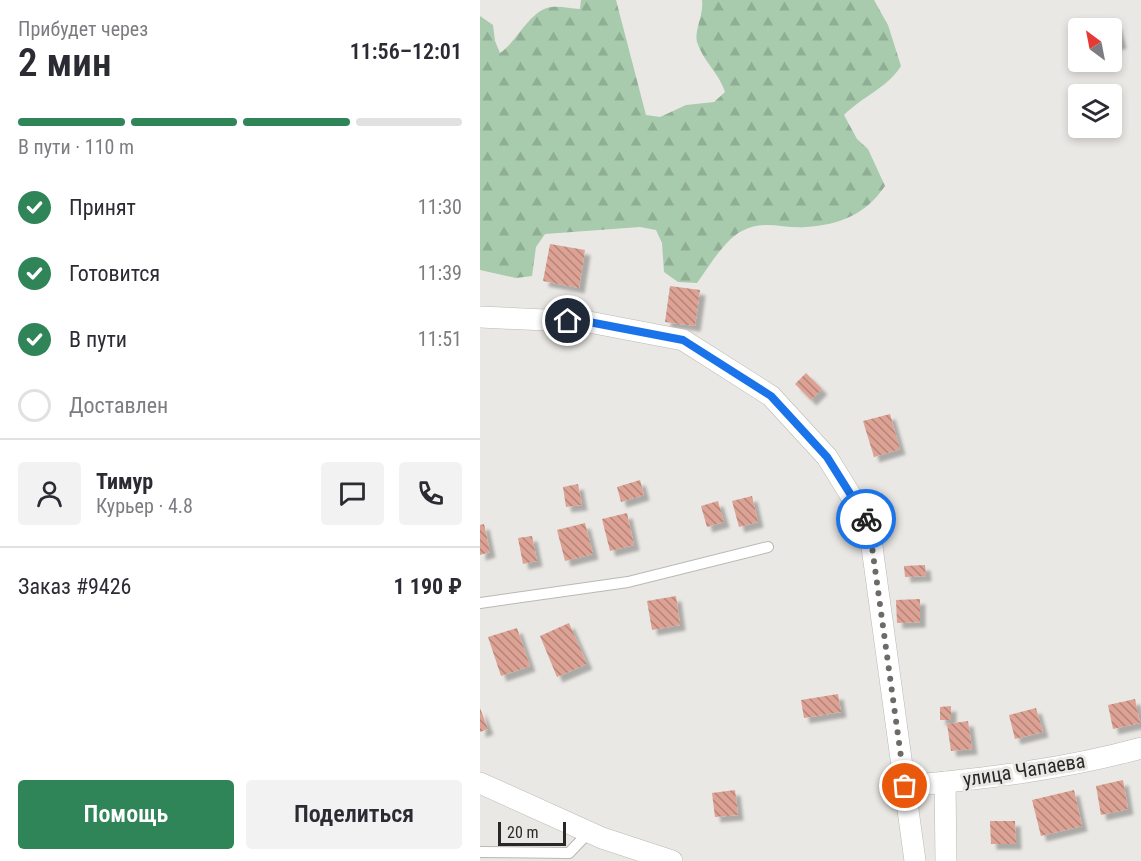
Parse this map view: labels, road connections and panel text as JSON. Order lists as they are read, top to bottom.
{
  "streets": {
    "street": ["улица Чапаева"]
  },
  "scale_bar": "20 m",
  "north": "top left",
  "page": {
    "heading": ["2 мин", "Прибудет через", "11:56–12:01"],
    "panel": [
      "Тимур",
      "Курьер · 4.8",
      "Заказ #9426",
      "1 190 ₽"
    ],
    "bar": "В пути · 110 m",
    "list": [
      ["Принят", "11:30"],
      ["Готовится", "11:39"],
      ["В пути", "11:51"],
      "Доставлен"
    ],
    "buttons": ["Помощь", "Поделиться"],
    "scale": "20 m"
  }
}
